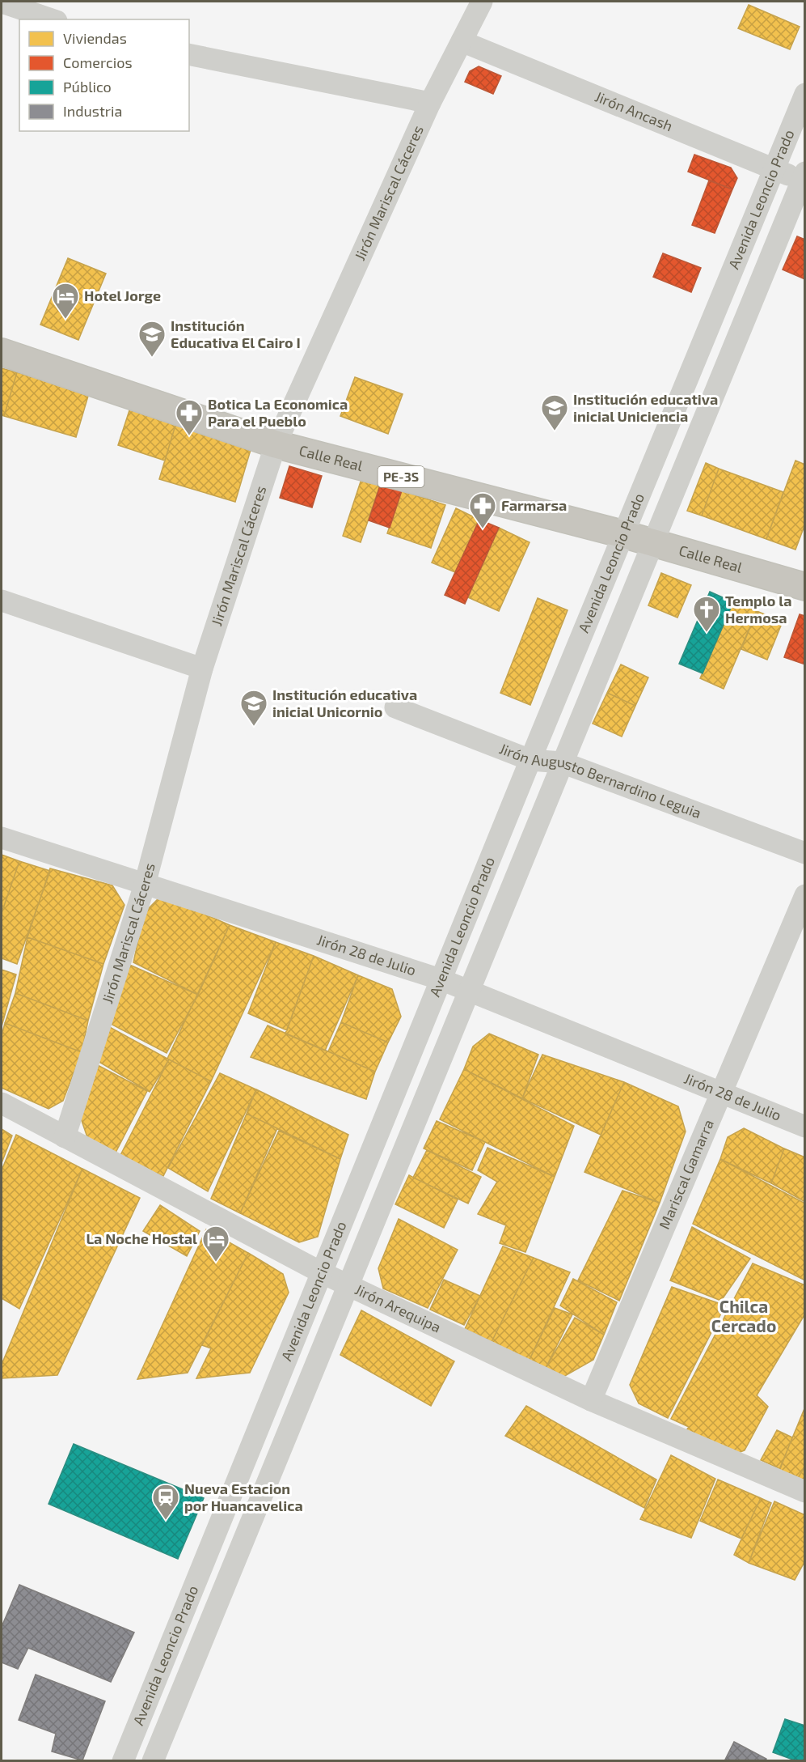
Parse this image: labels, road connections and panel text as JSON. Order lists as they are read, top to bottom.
{
  "streets": {
    "highway": ["Calle Real", "PE-3S"],
    "street": [
      "Jirón Ancash",
      "Jirón Mariscal Cáceres",
      "Avenida Leoncio Prado",
      "Jirón Augusto Bernardino Leguia",
      "Jirón 28 de Julio",
      "Mariscal Gamarra",
      "Jirón Arequipa"
    ]
  },
  "crossings": [
    ["Jirón Ancash", "Jirón Mariscal Cáceres"],
    ["Jirón Ancash", "Avenida Leoncio Prado"],
    ["Jirón Mariscal Cáceres", "Calle Real"],
    ["Jirón Mariscal Cáceres", "Jirón 28 de Julio"],
    ["Jirón Mariscal Cáceres", "Jirón Arequipa"],
    ["Avenida Leoncio Prado", "Calle Real"],
    ["Avenida Leoncio Prado", "Jirón Augusto Bernardino Leguia"],
    ["Avenida Leoncio Prado", "Jirón 28 de Julio"],
    ["Avenida Leoncio Prado", "Jirón Arequipa"],
    ["Jirón 28 de Julio", "Mariscal Gamarra"],
    ["Mariscal Gamarra", "Jirón Arequipa"]
  ],
  "districts": ["Chilca Cercado"],
  "places": {
    "hotel": ["Hotel Jorge", "La Noche Hostal"],
    "school or university": ["Institución Educativa El Cairo I", "Institución educativa inicial Uniciencia", "Institución educativa inicial Unicornio"],
    "pharmacy": ["Botica La Economica Para el Pueblo", "Farmarsa"],
    "church": ["Templo la Hermosa"],
    "station": ["Nueva Estacion por Huancavelica"]
  },
  "legend": [
    "Viviendas",
    "Comercios",
    "Público",
    "Industria"
  ]
}
